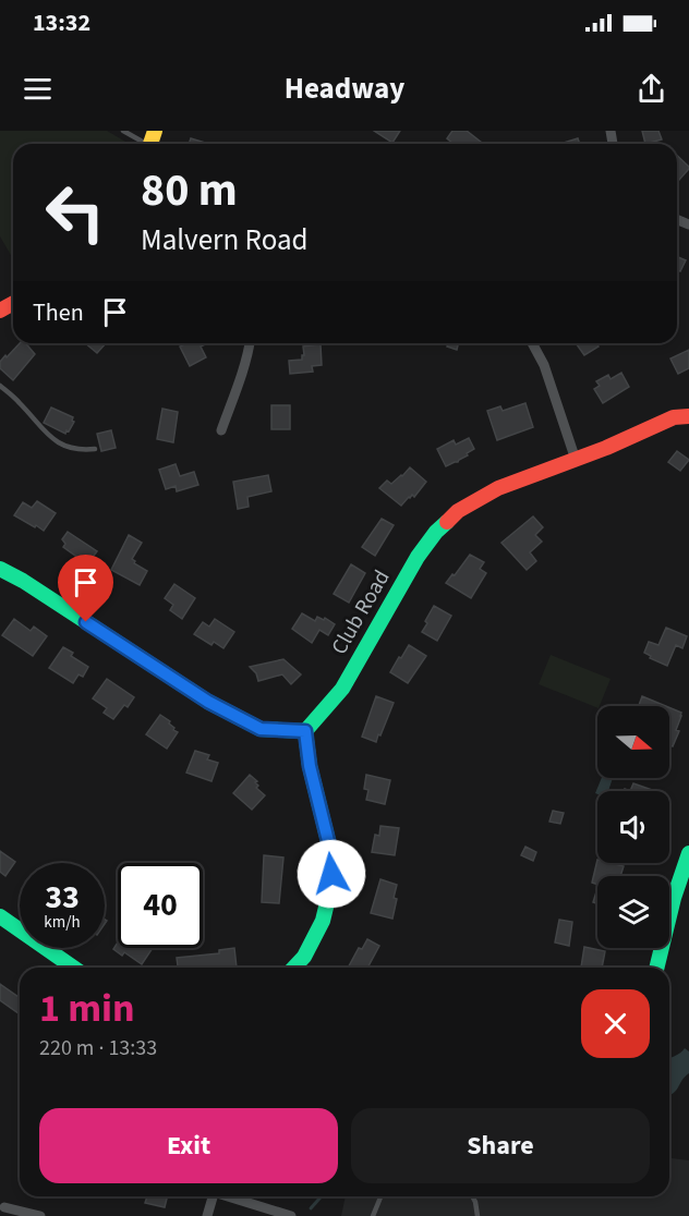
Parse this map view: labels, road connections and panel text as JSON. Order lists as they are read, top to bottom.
{
  "streets": {
    "street": ["Club Road"]
  },
  "north": "right",
  "page": {
    "status": "13:32",
    "header": "Headway",
    "turn": ["80 m", "Malvern Road"],
    "then": "Then",
    "speed": "33 km/h",
    "limit": "40",
    "heading": ["1 min", "220 m · 13:33"],
    "buttons": ["Exit", "Share"]
  }
}
